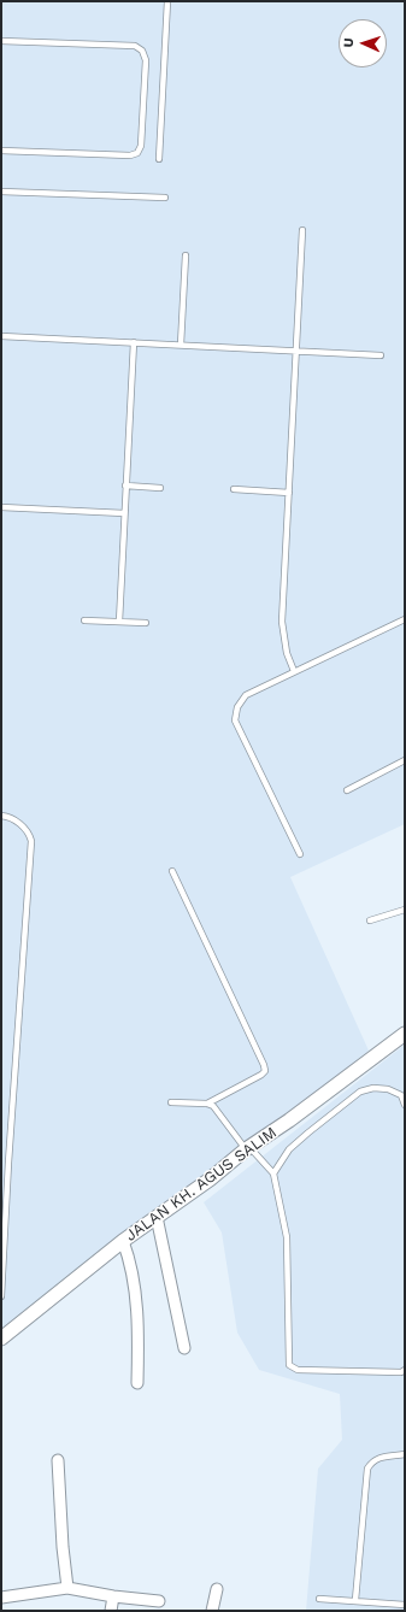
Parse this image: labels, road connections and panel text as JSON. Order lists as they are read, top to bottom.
{
  "streets": {
    "street": ["JALAN KH. AGUS SALIM"]
  },
  "north": "left"
}
